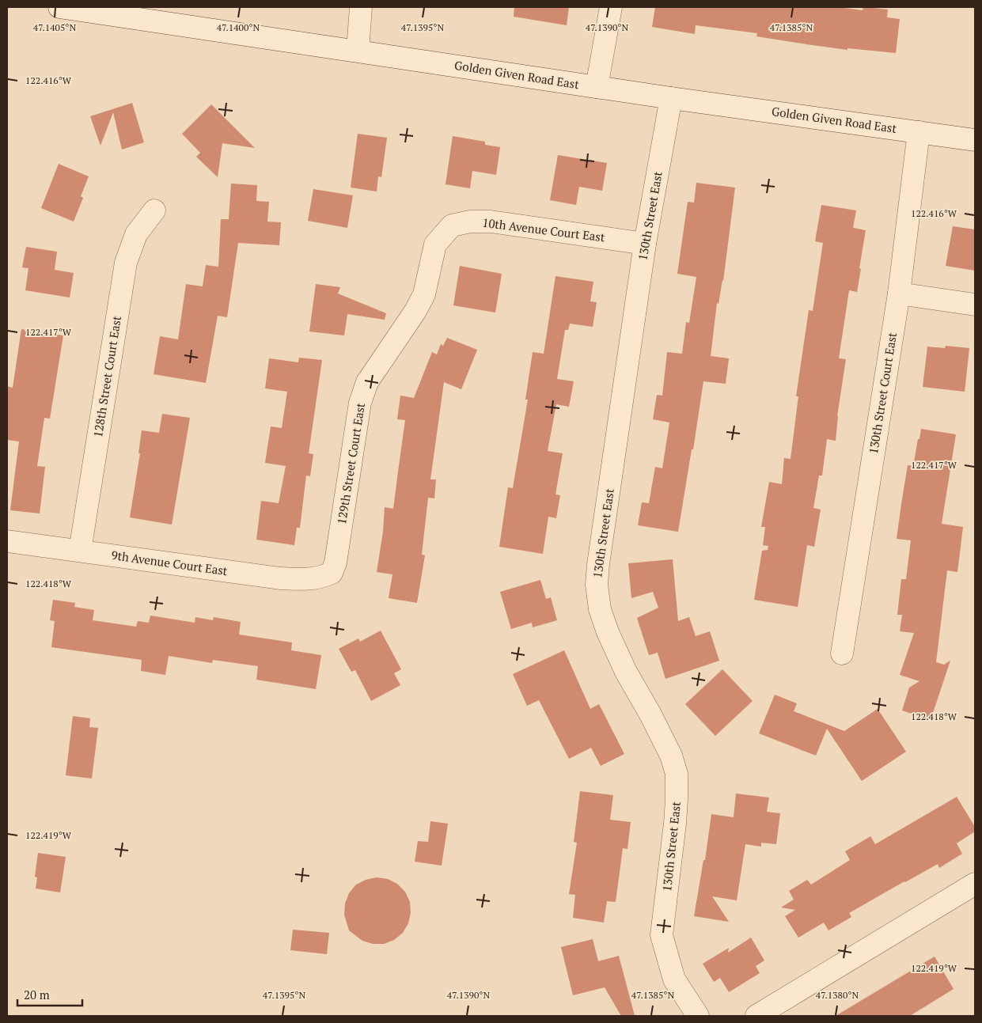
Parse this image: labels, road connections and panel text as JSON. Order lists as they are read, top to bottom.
{
  "streets": {
    "street": [
      "Golden Given Road East",
      "130th Street East",
      "10th Avenue Court East",
      "128th Street Court East",
      "130th Street Court East",
      "129th Street Court East",
      "9th Avenue Court East"
    ]
  },
  "crossings": [
    ["Golden Given Road East", "130th Street East"],
    ["Golden Given Road East", "130th Street Court East"],
    ["130th Street East", "10th Avenue Court East"],
    ["10th Avenue Court East", "129th Street Court East"],
    ["128th Street Court East", "9th Avenue Court East"],
    ["129th Street Court East", "9th Avenue Court East"]
  ],
  "scale_bar": "20 m",
  "coordinates": [
    "47.1405°N",
    "47.1400°N",
    "47.1395°N",
    "47.1390°N",
    "47.1385°N",
    "122.416°W",
    "122.417°W",
    "122.418°W",
    "122.419°W",
    "47.1380°N"
  ]
}
